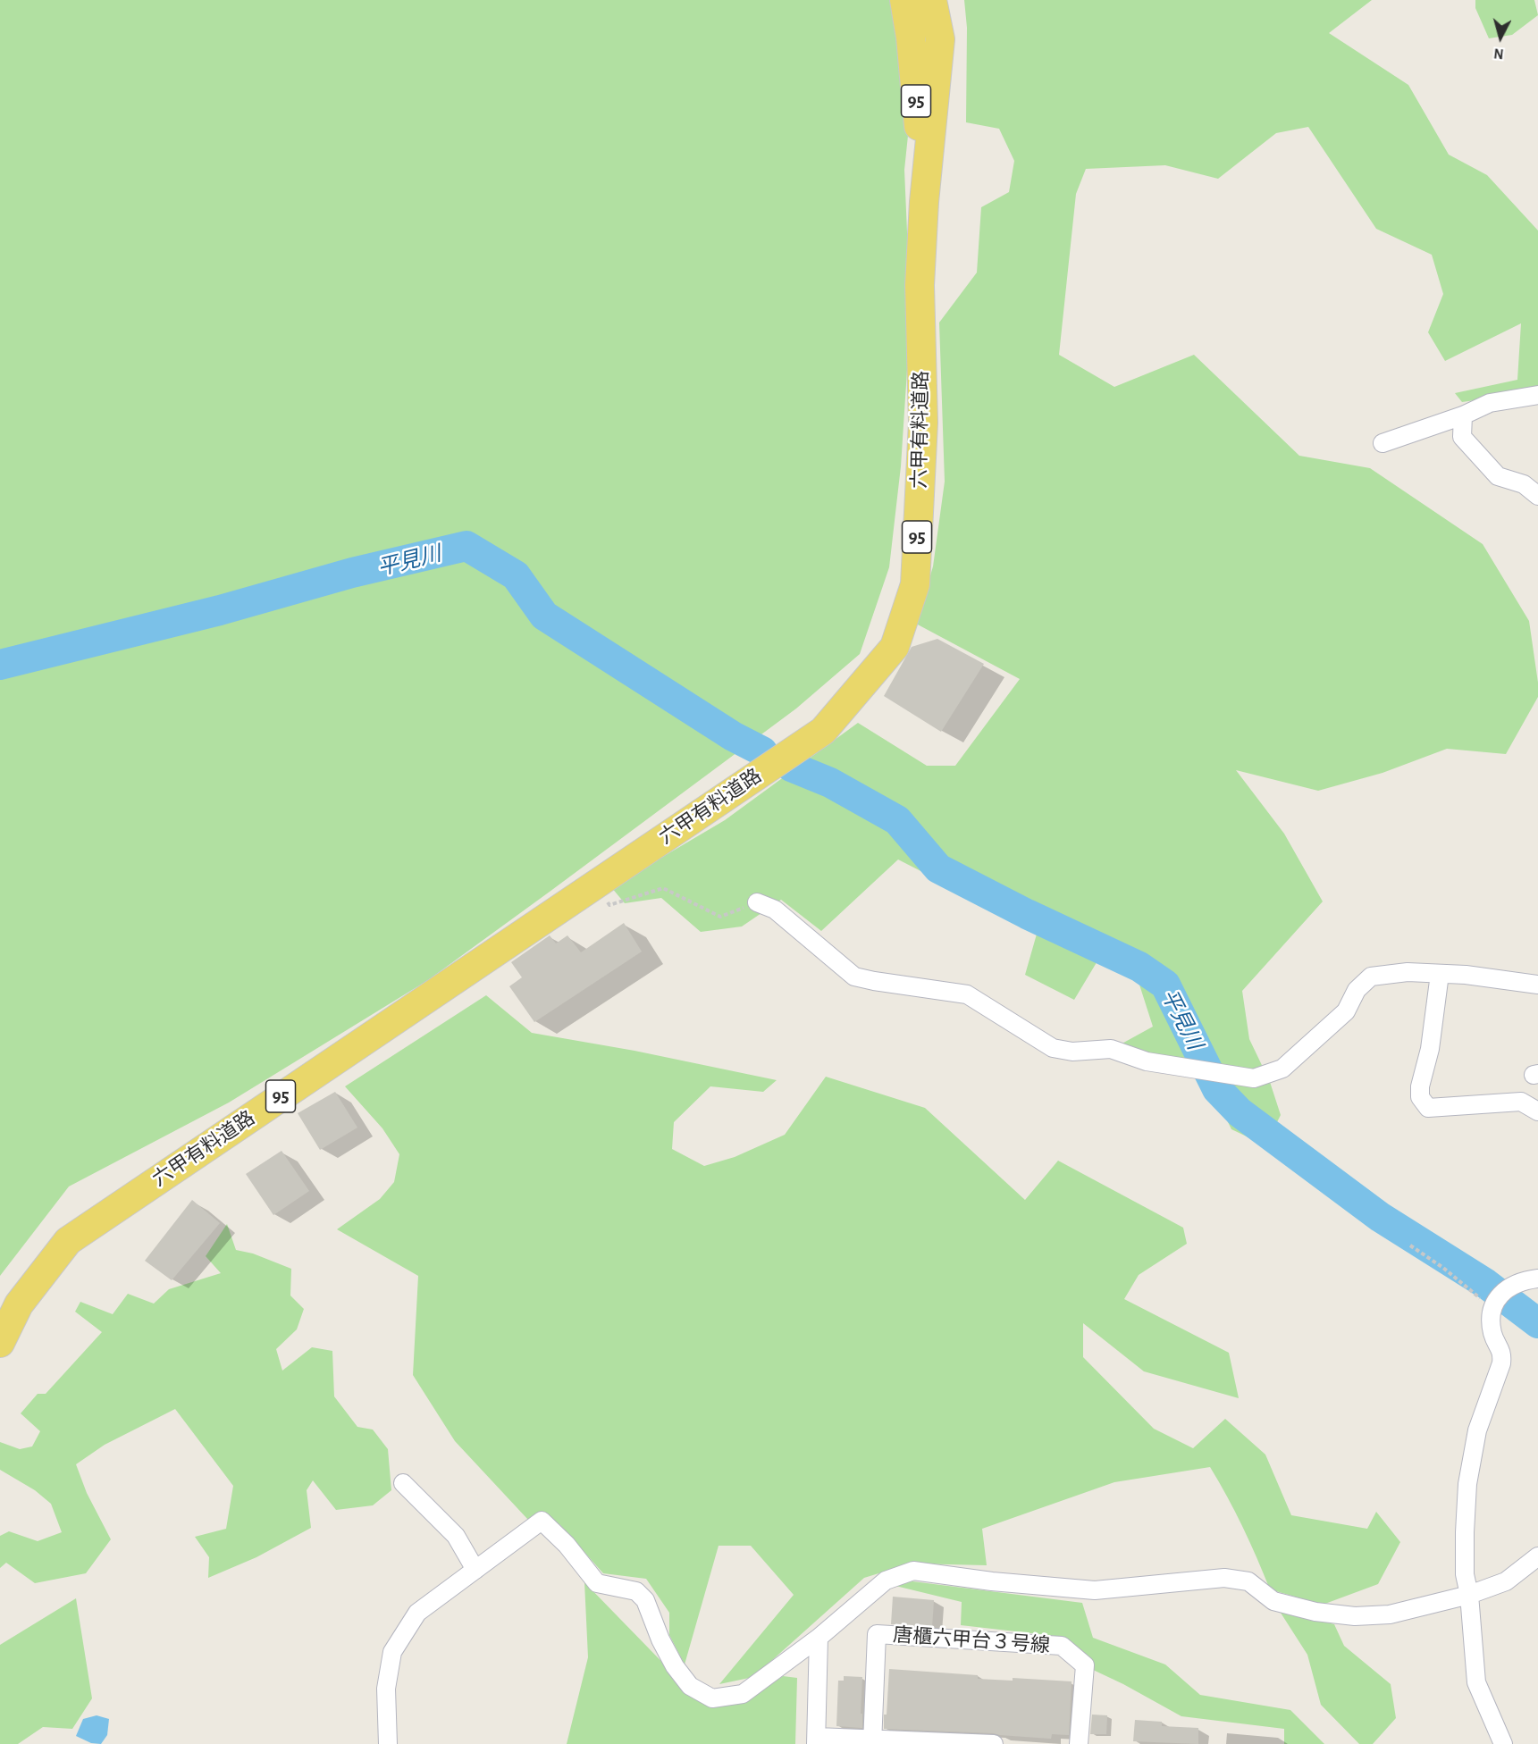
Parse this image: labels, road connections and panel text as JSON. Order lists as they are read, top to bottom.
{
  "streets": {
    "main road": ["95", "六甲有料道路"],
    "street": ["唐櫃六甲台３号線"]
  },
  "crossings": [
    ["95", "六甲有料道路"]
  ],
  "water": ["平見川"],
  "north": "bottom"
}
